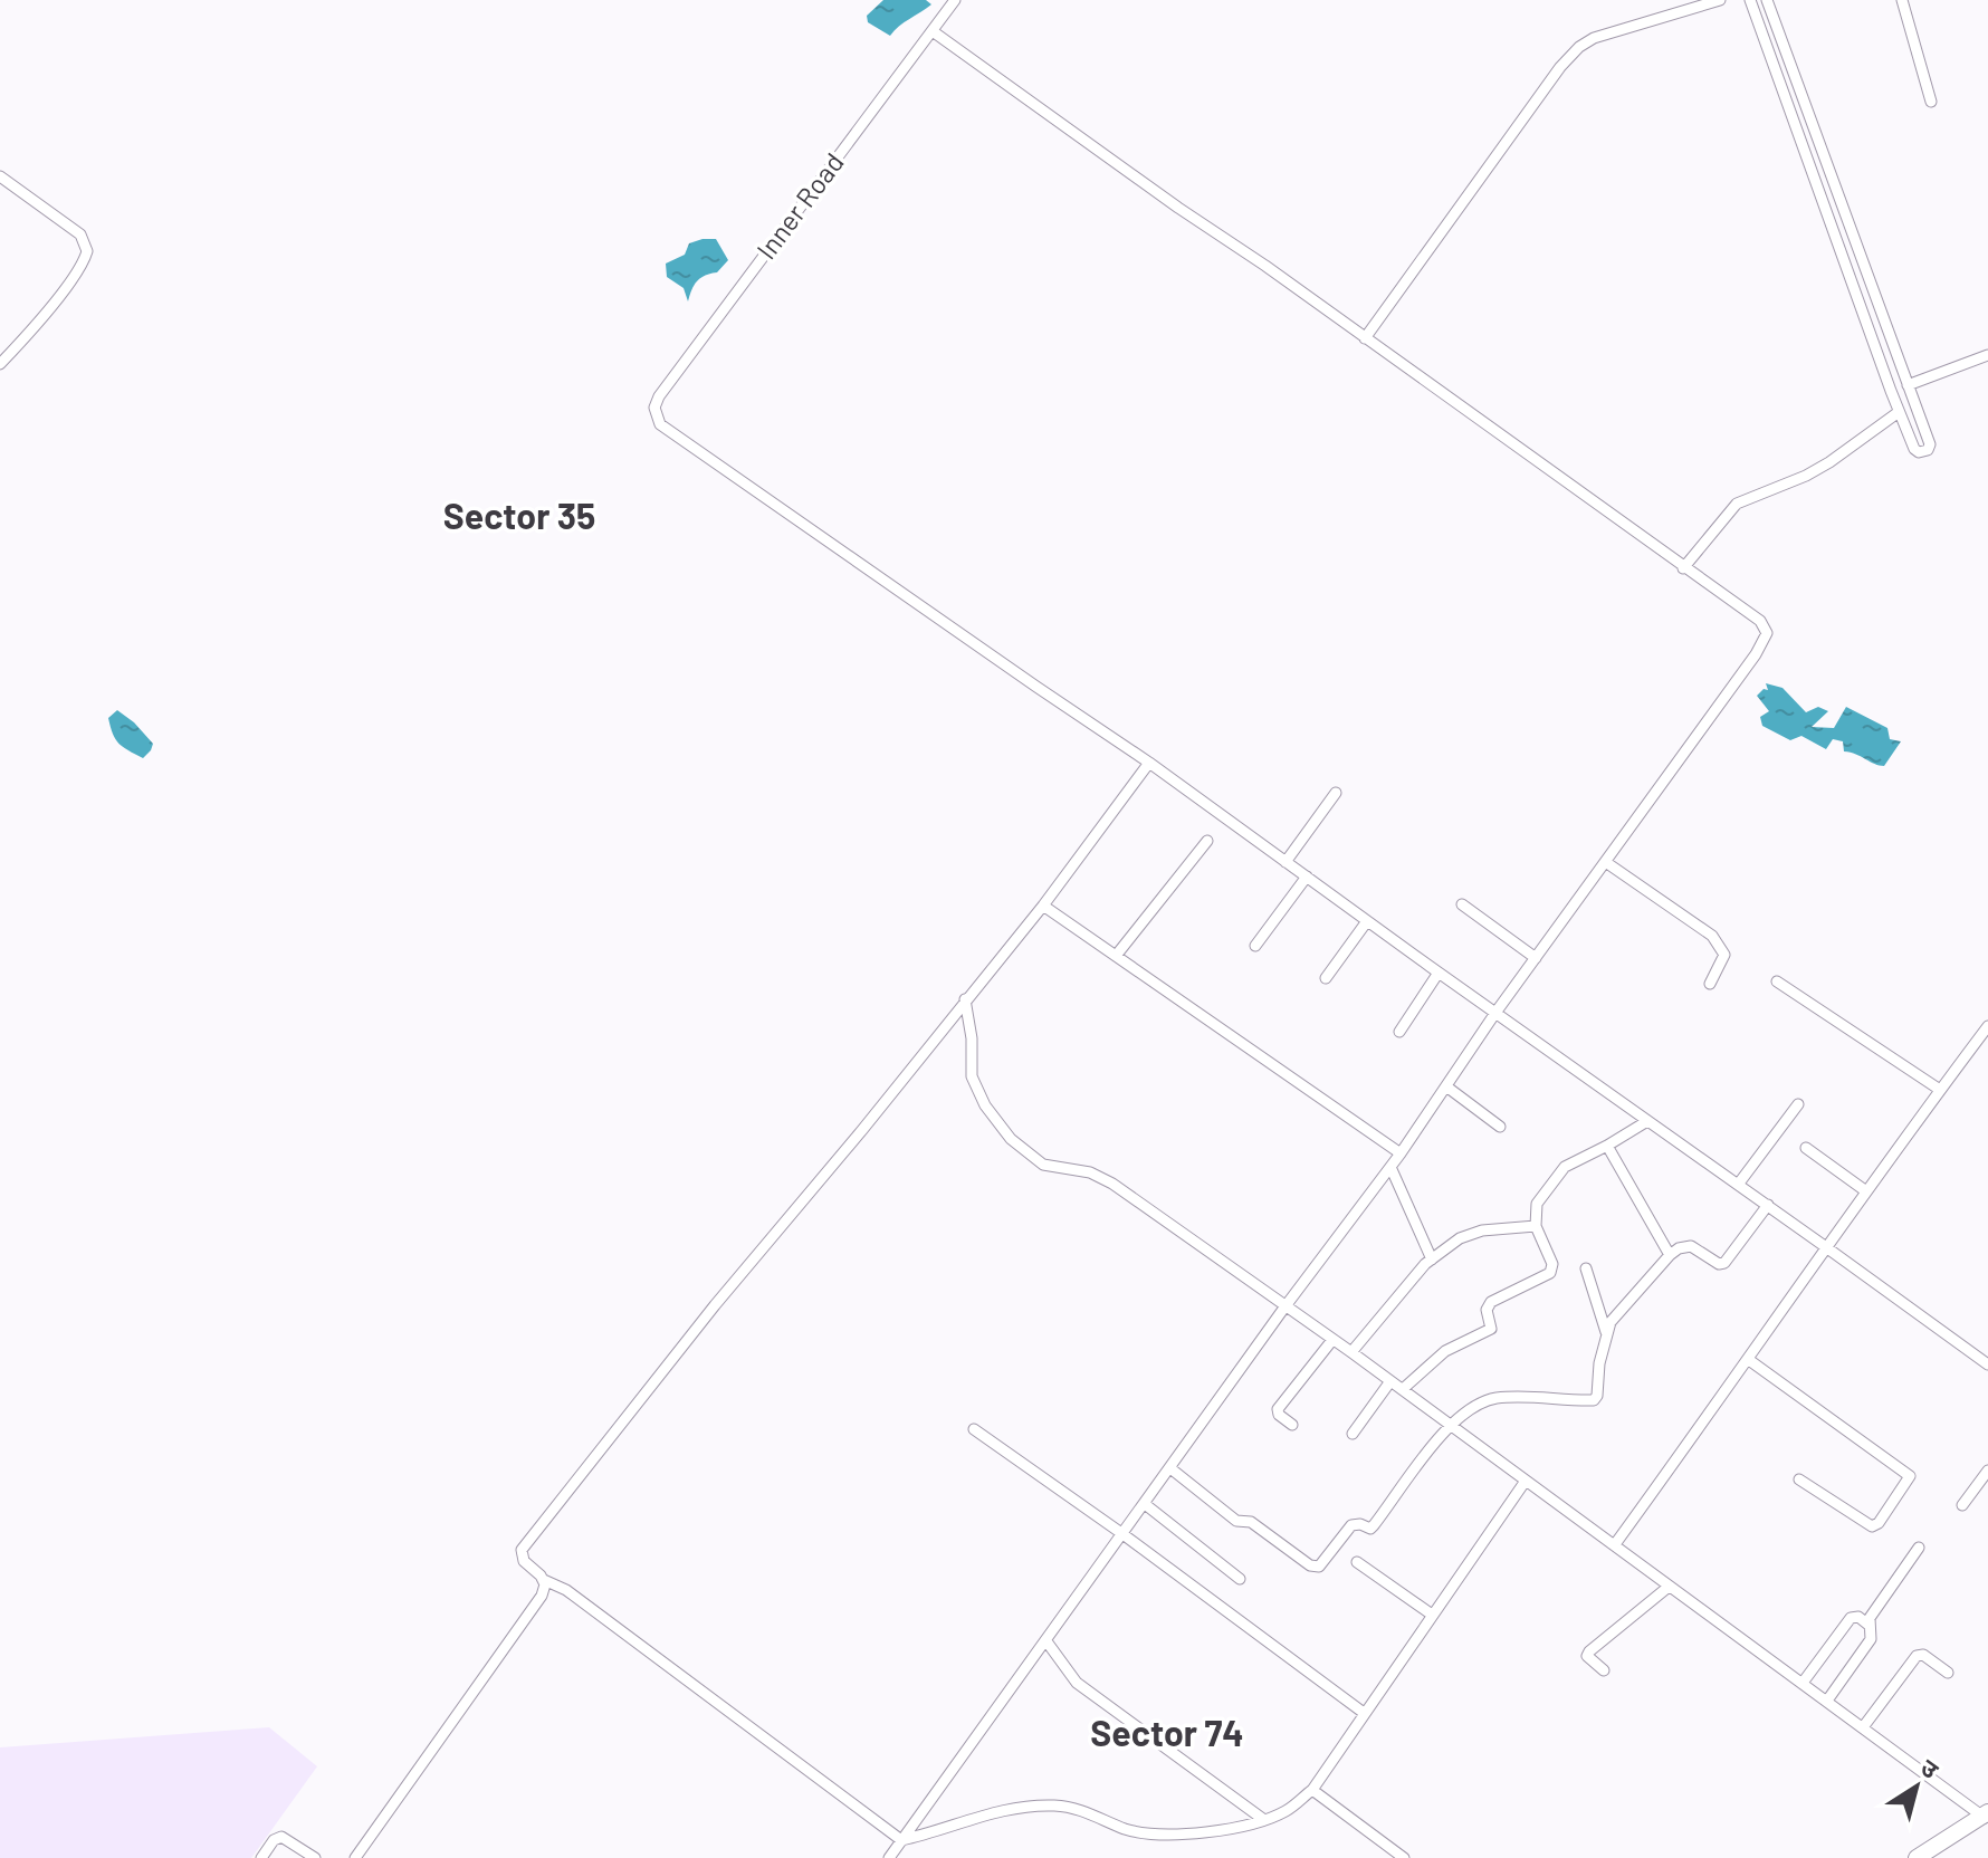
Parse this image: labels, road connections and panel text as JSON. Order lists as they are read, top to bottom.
{
  "streets": {
    "street": ["Inner Road"]
  },
  "districts": ["Sector 35", "Sector 74"],
  "north": "top right"
}
